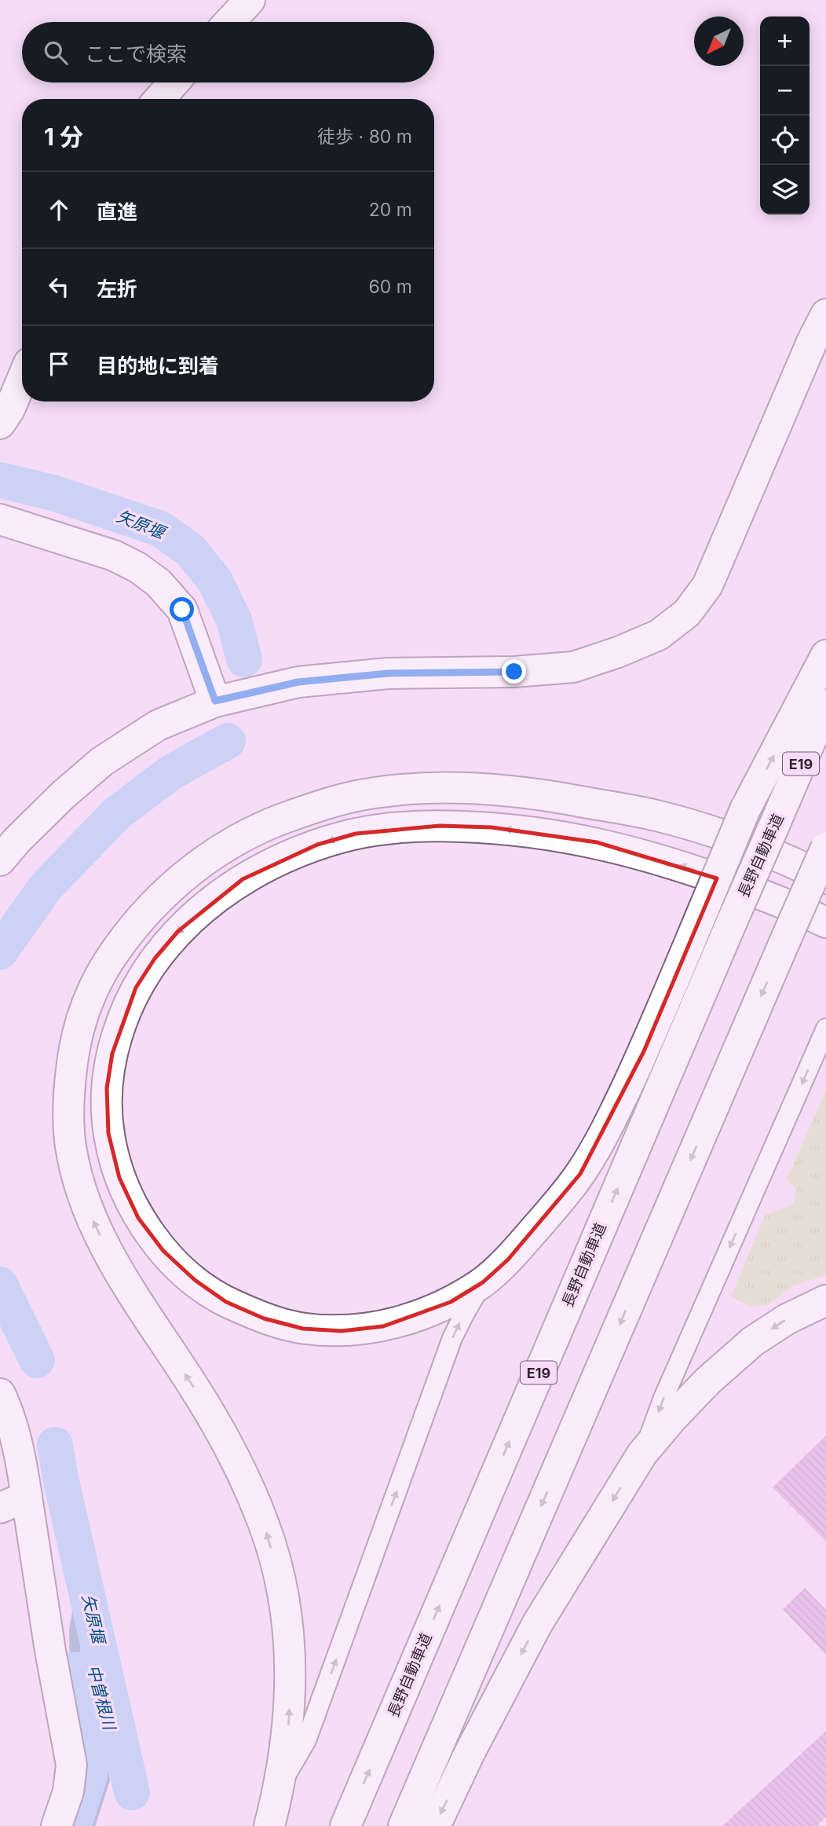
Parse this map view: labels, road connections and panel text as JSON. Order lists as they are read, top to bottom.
{
  "streets": {
    "main road": ["E19", "長野自動車道"]
  },
  "water": ["矢原堰", "中曽根川"],
  "north": "bottom left",
  "page": {
    "map_buttons": ["+", "−"],
    "search": "ここで検索",
    "heading": ["1 分", "徒歩 · 80 m"],
    "list": [
      ["直進", "20 m"],
      ["左折", "60 m"],
      "目的地に到着"
    ]
  }
}
